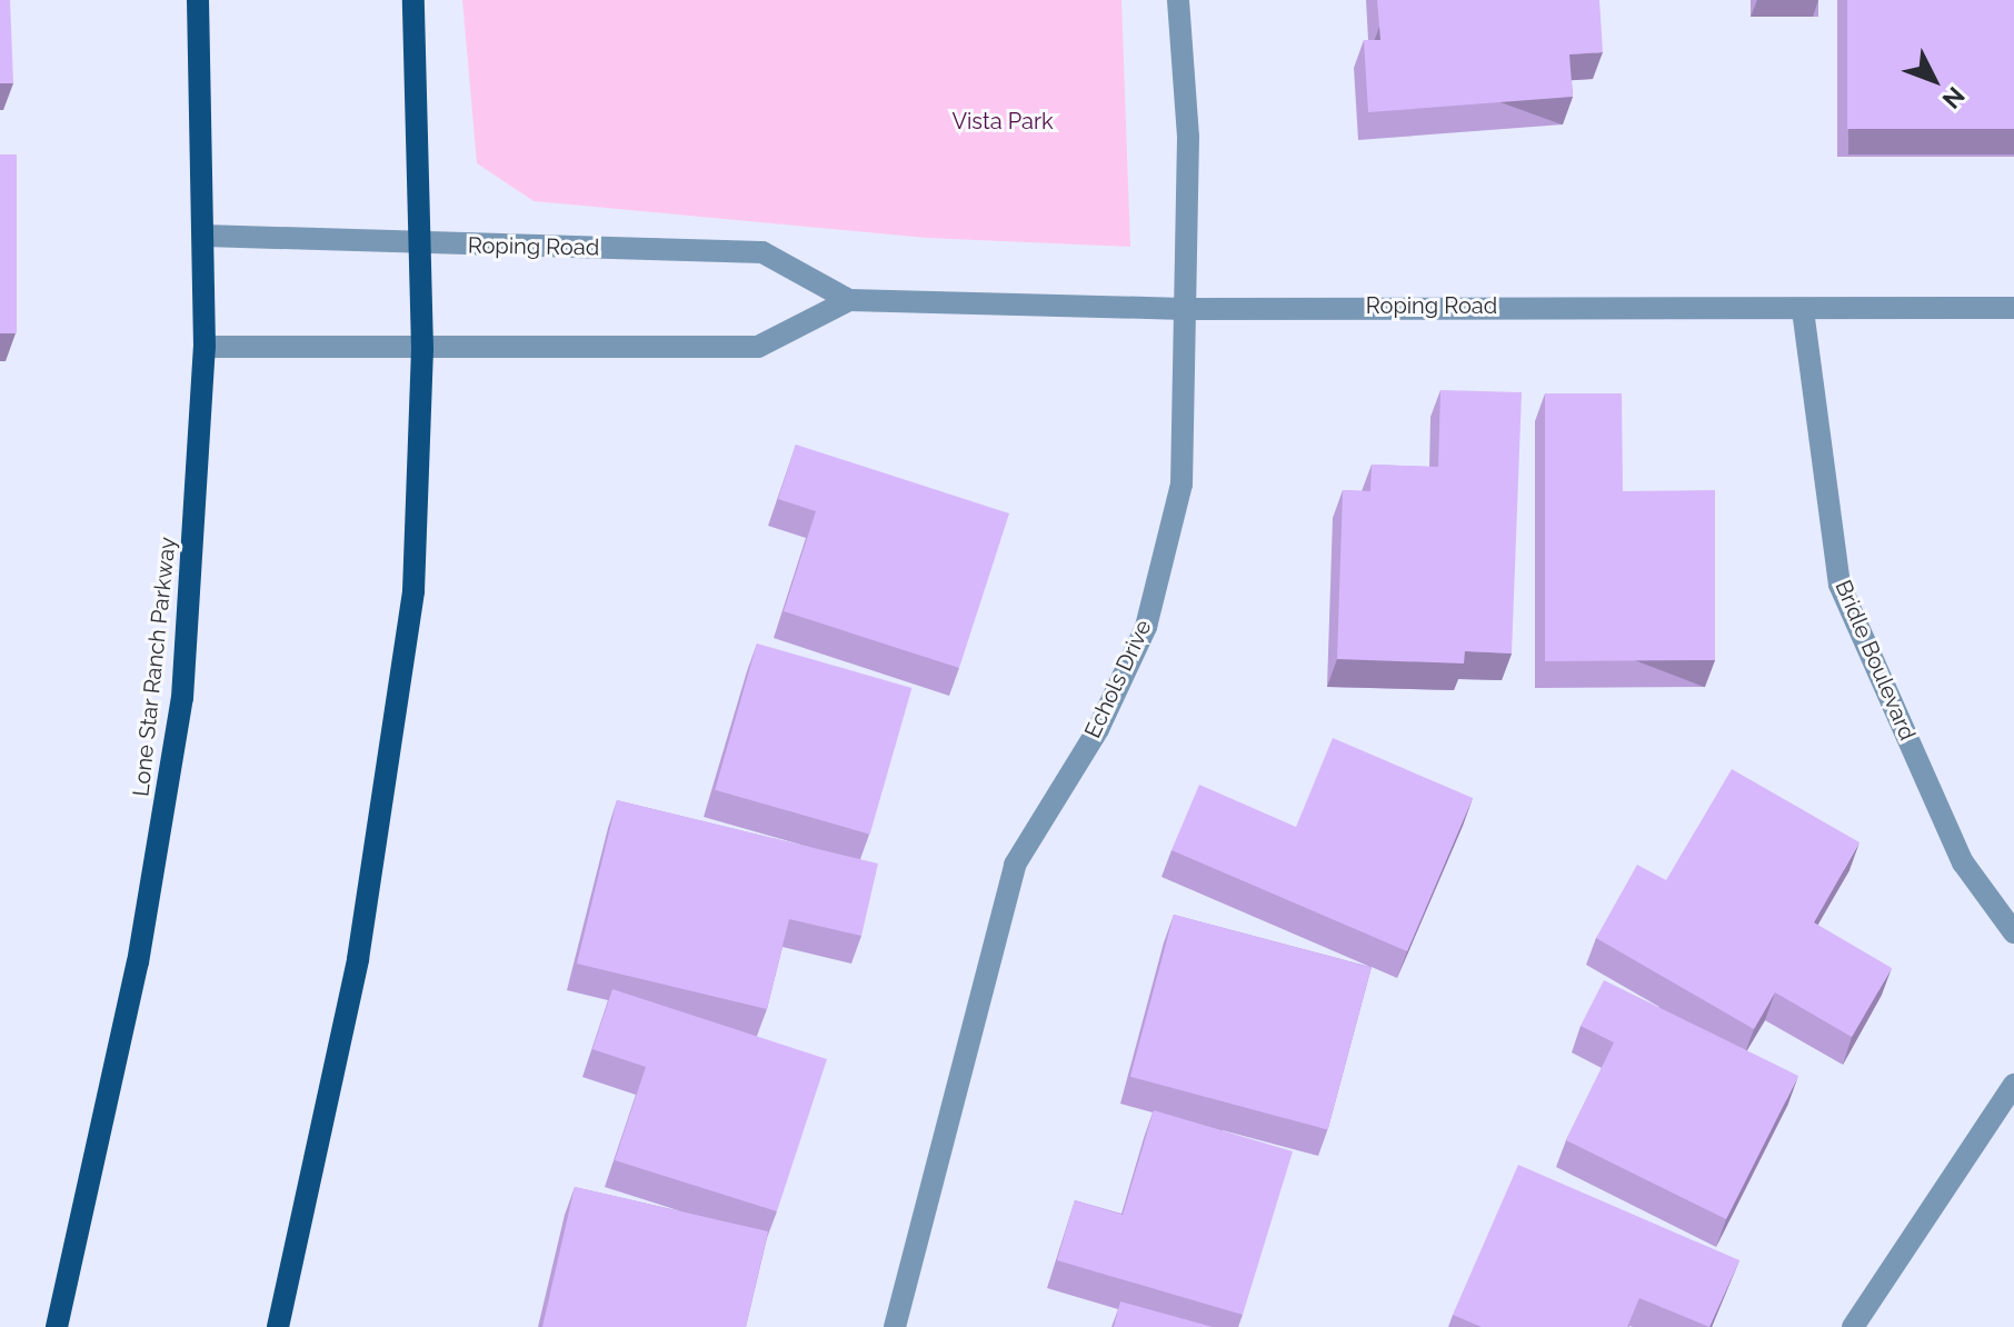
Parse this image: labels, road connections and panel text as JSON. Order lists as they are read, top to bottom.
{
  "streets": {
    "main road": ["Lone Star Ranch Parkway"],
    "street": ["Roping Road", "Bridle Boulevard", "Echols Drive"]
  },
  "crossings": [
    ["Roping Road", "Bridle Boulevard"],
    ["Roping Road", "Lone Star Ranch Parkway"],
    ["Roping Road", "Echols Drive"]
  ],
  "parks": ["Vista Park"],
  "north": "bottom right"
}
